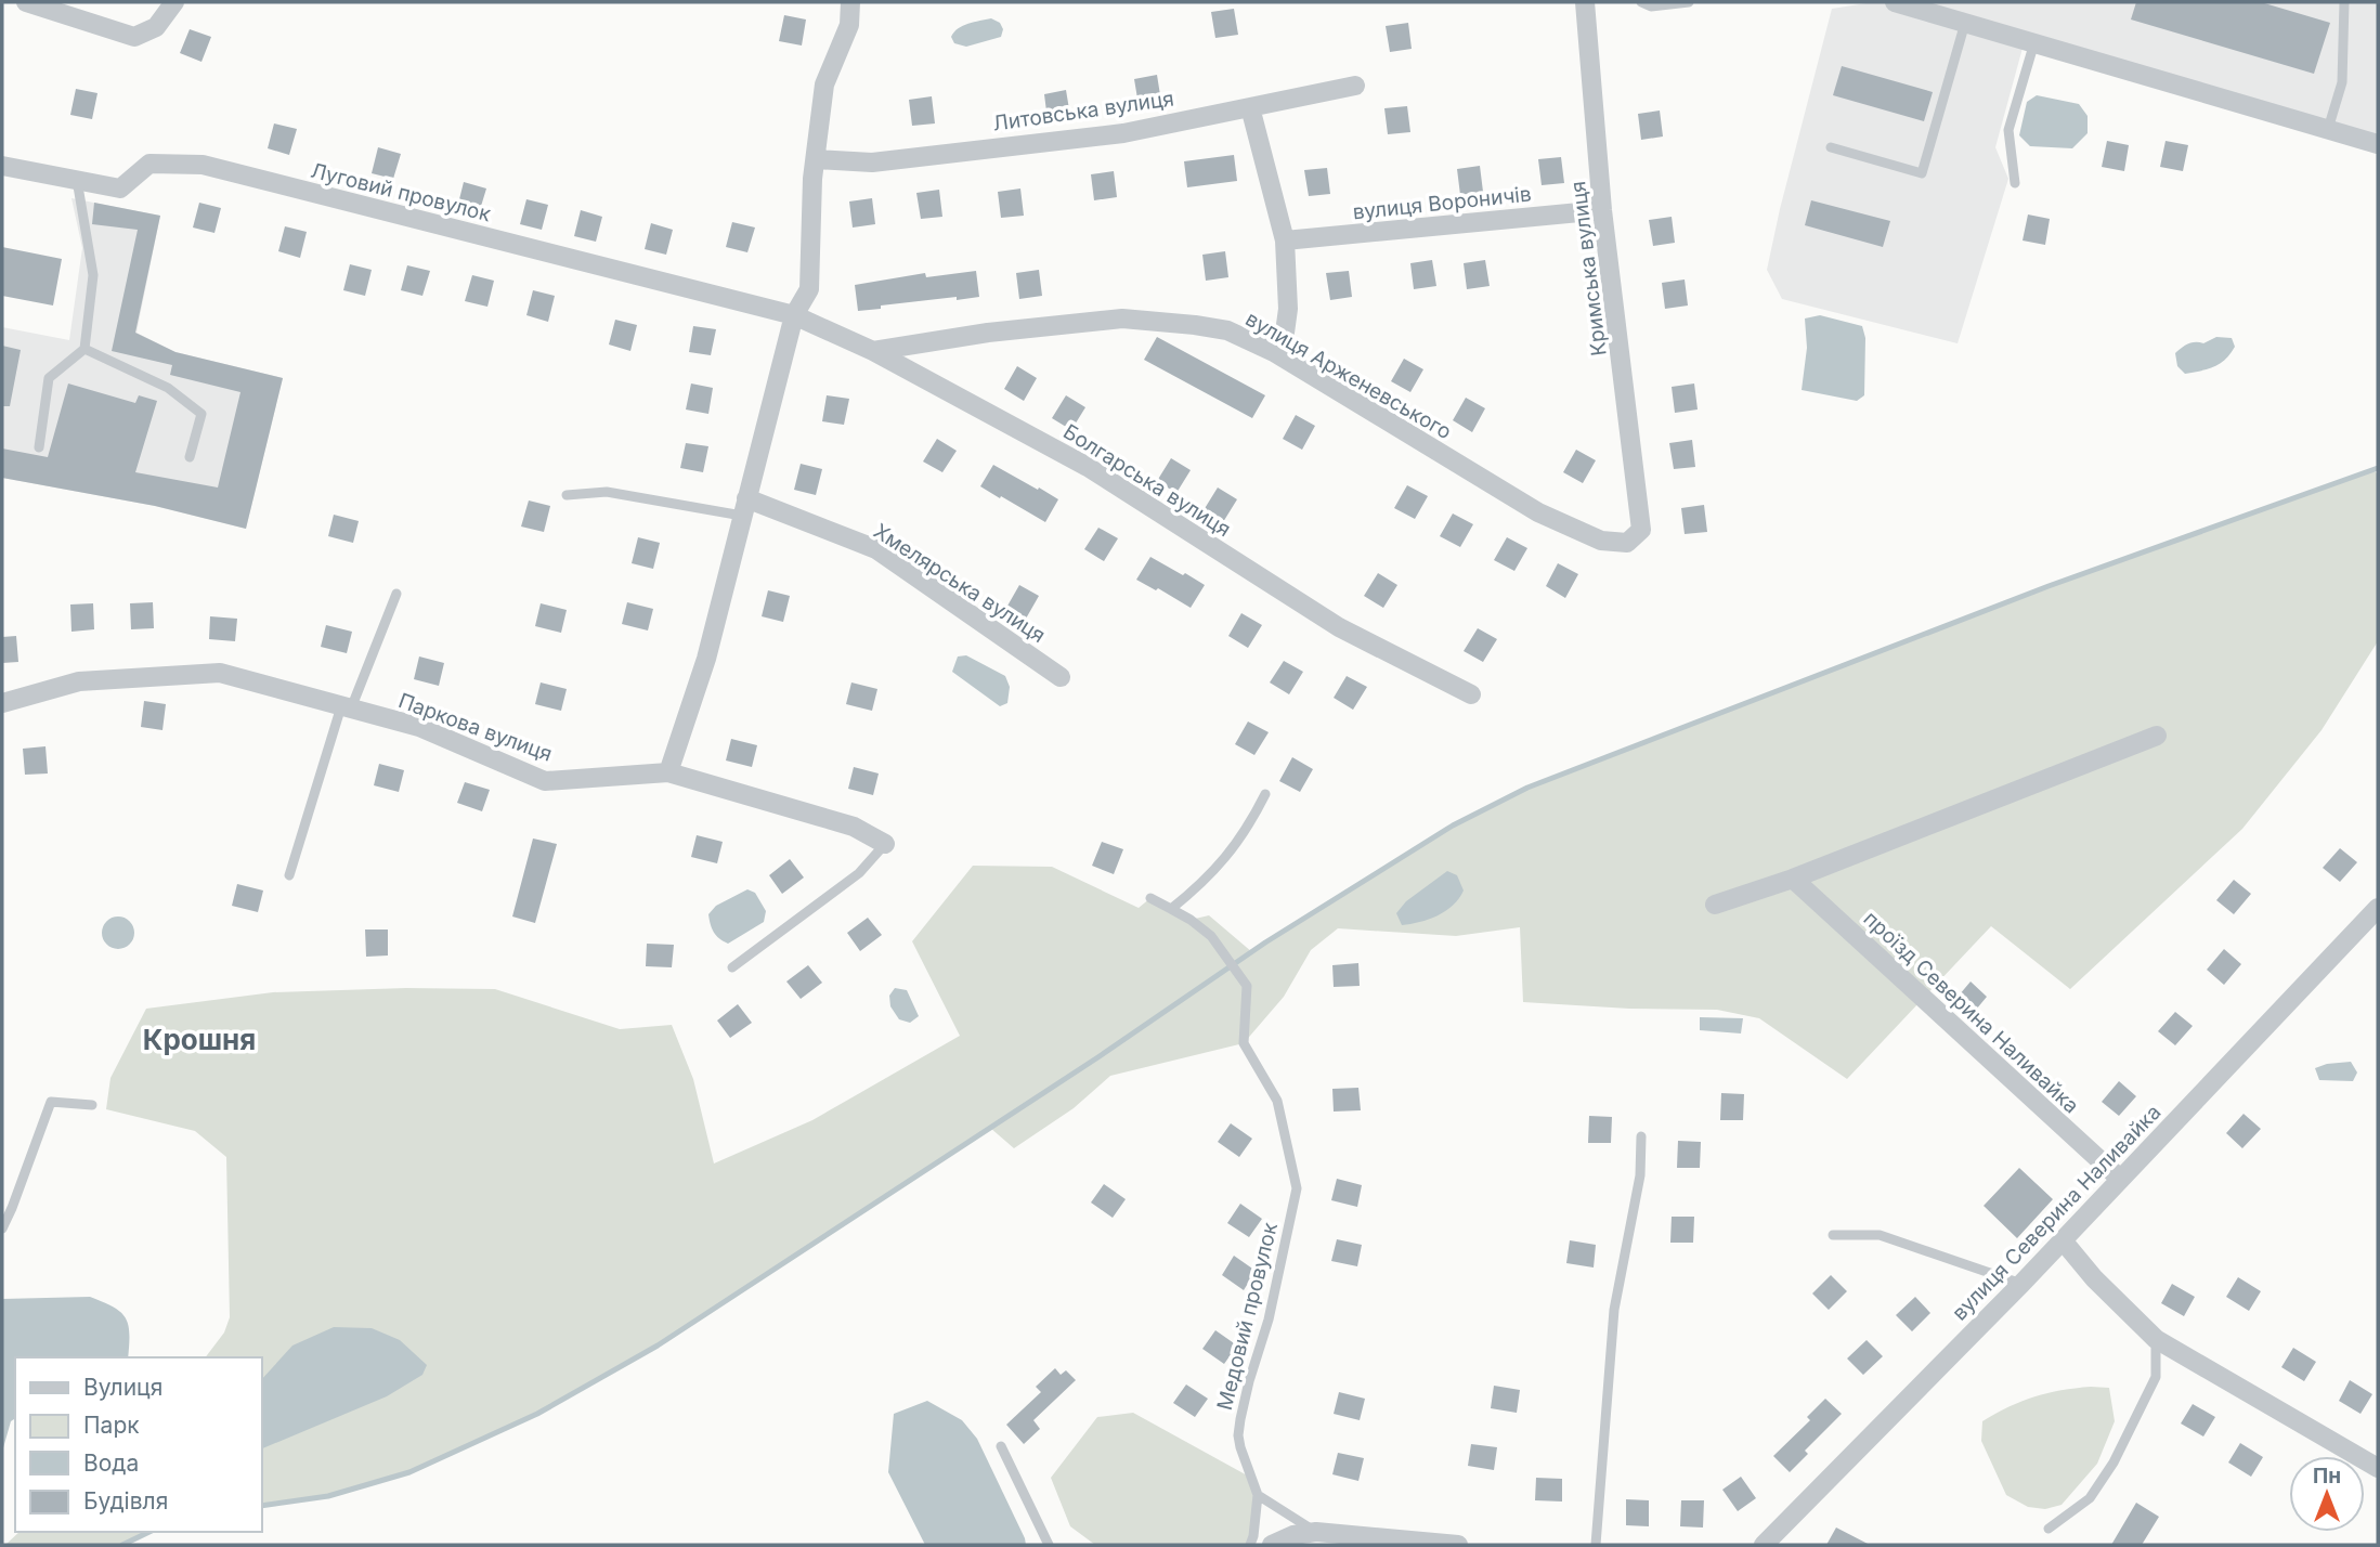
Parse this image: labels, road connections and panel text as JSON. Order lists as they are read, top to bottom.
{
  "streets": {
    "street": [
      "Литовська вулиця",
      "Луговий провулок",
      "вулиця Вороничів",
      "Кримська вулиця",
      "вулиця Арженевського",
      "Болгарська вулиця",
      "Хмелярська вулиця",
      "Паркова вулиця",
      "проїзд Северина Наливайка",
      "вулиця Северина Наливайка"
    ],
    "lane": ["Медовий провулок"]
  },
  "crossings": [
    ["Луговий провулок", "Болгарська вулиця"],
    ["вулиця Вороничів", "Кримська вулиця"],
    ["Кримська вулиця", "вулиця Арженевського"],
    ["вулиця Арженевського", "Болгарська вулиця"],
    ["проїзд Северина Наливайка", "вулиця Северина Наливайка"]
  ],
  "districts": ["Крошня"],
  "legend": [
    "Вулиця",
    "Парк",
    "Вода",
    "Будівля"
  ],
  "north": "top"
}
